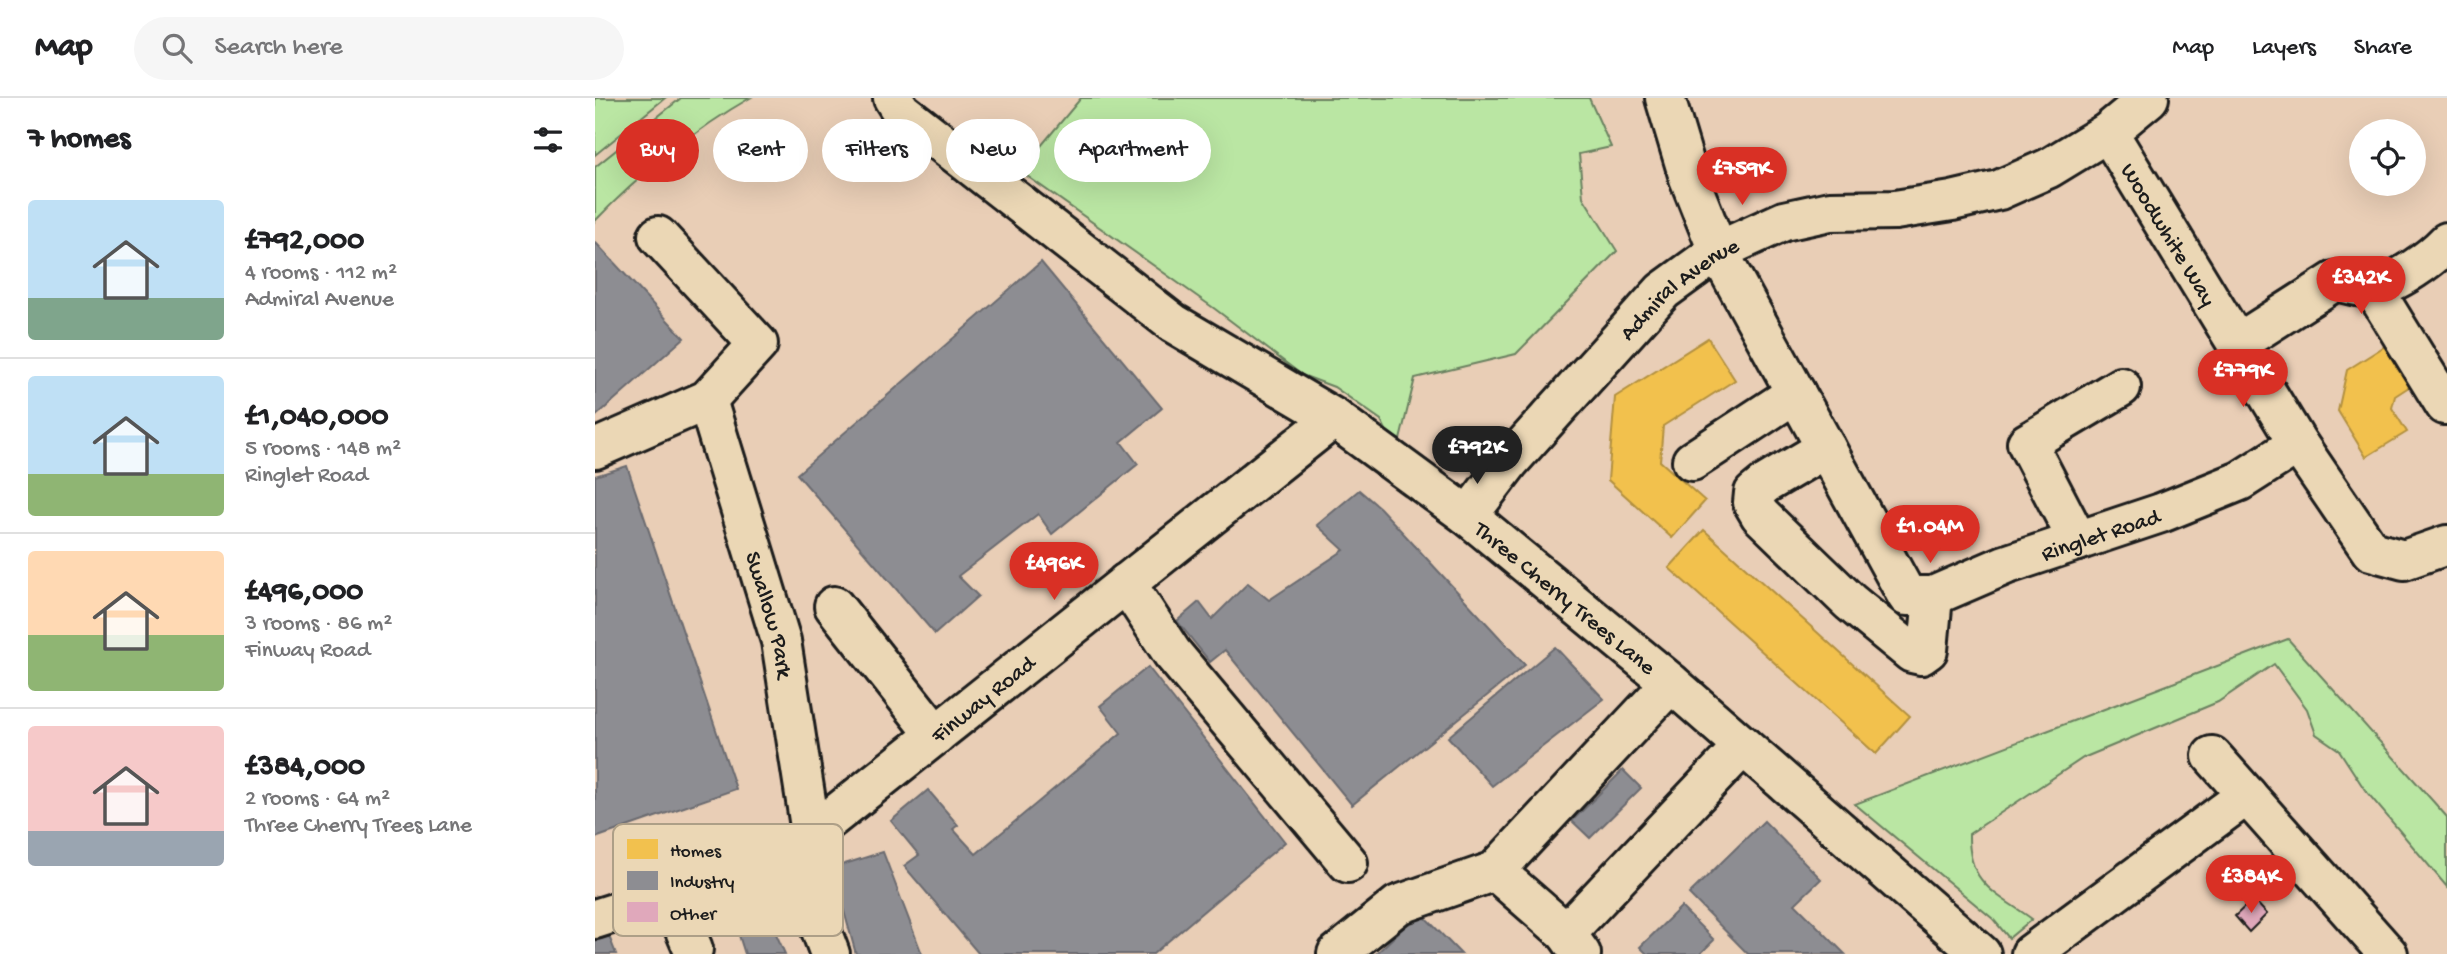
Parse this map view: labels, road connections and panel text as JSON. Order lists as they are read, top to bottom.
{
  "streets": {
    "street": [
      "Woodwhite Way",
      "Admiral Avenue",
      "Ringlet Road",
      "Three Cherry Trees Lane",
      "Swallow Park",
      "Finway Road"
    ]
  },
  "crossings": [
    ["Woodwhite Way", "Admiral Avenue"],
    ["Woodwhite Way", "Ringlet Road"],
    ["Admiral Avenue", "Three Cherry Trees Lane"],
    ["Three Cherry Trees Lane", "Finway Road"]
  ],
  "legend": ["Homes", "Industry", "Other"],
  "page": {
    "header": "Map",
    "search": "Search here",
    "nav": ["Map", "Layers", "Share"],
    "heading": "7 homes",
    "chip": [
      "Buy",
      "Rent",
      "Filters",
      "New",
      "Apartment"
    ],
    "price": [
      "£759K",
      "£342K",
      "£779K",
      "£792K",
      "£1.04M",
      "£496K",
      "£384K"
    ],
    "list": [
      {
        "name": "£792,000",
        "note": "4 rooms · 112 m² · Admiral Avenue"
      },
      {
        "name": "£1,040,000",
        "note": "5 rooms · 148 m² · Ringlet Road"
      },
      {
        "name": "£496,000",
        "note": "3 rooms · 86 m² · Finway Road"
      },
      {
        "name": "£384,000",
        "note": "2 rooms · 64 m² · Three Cherry Trees Lane"
      }
    ]
  }
}
